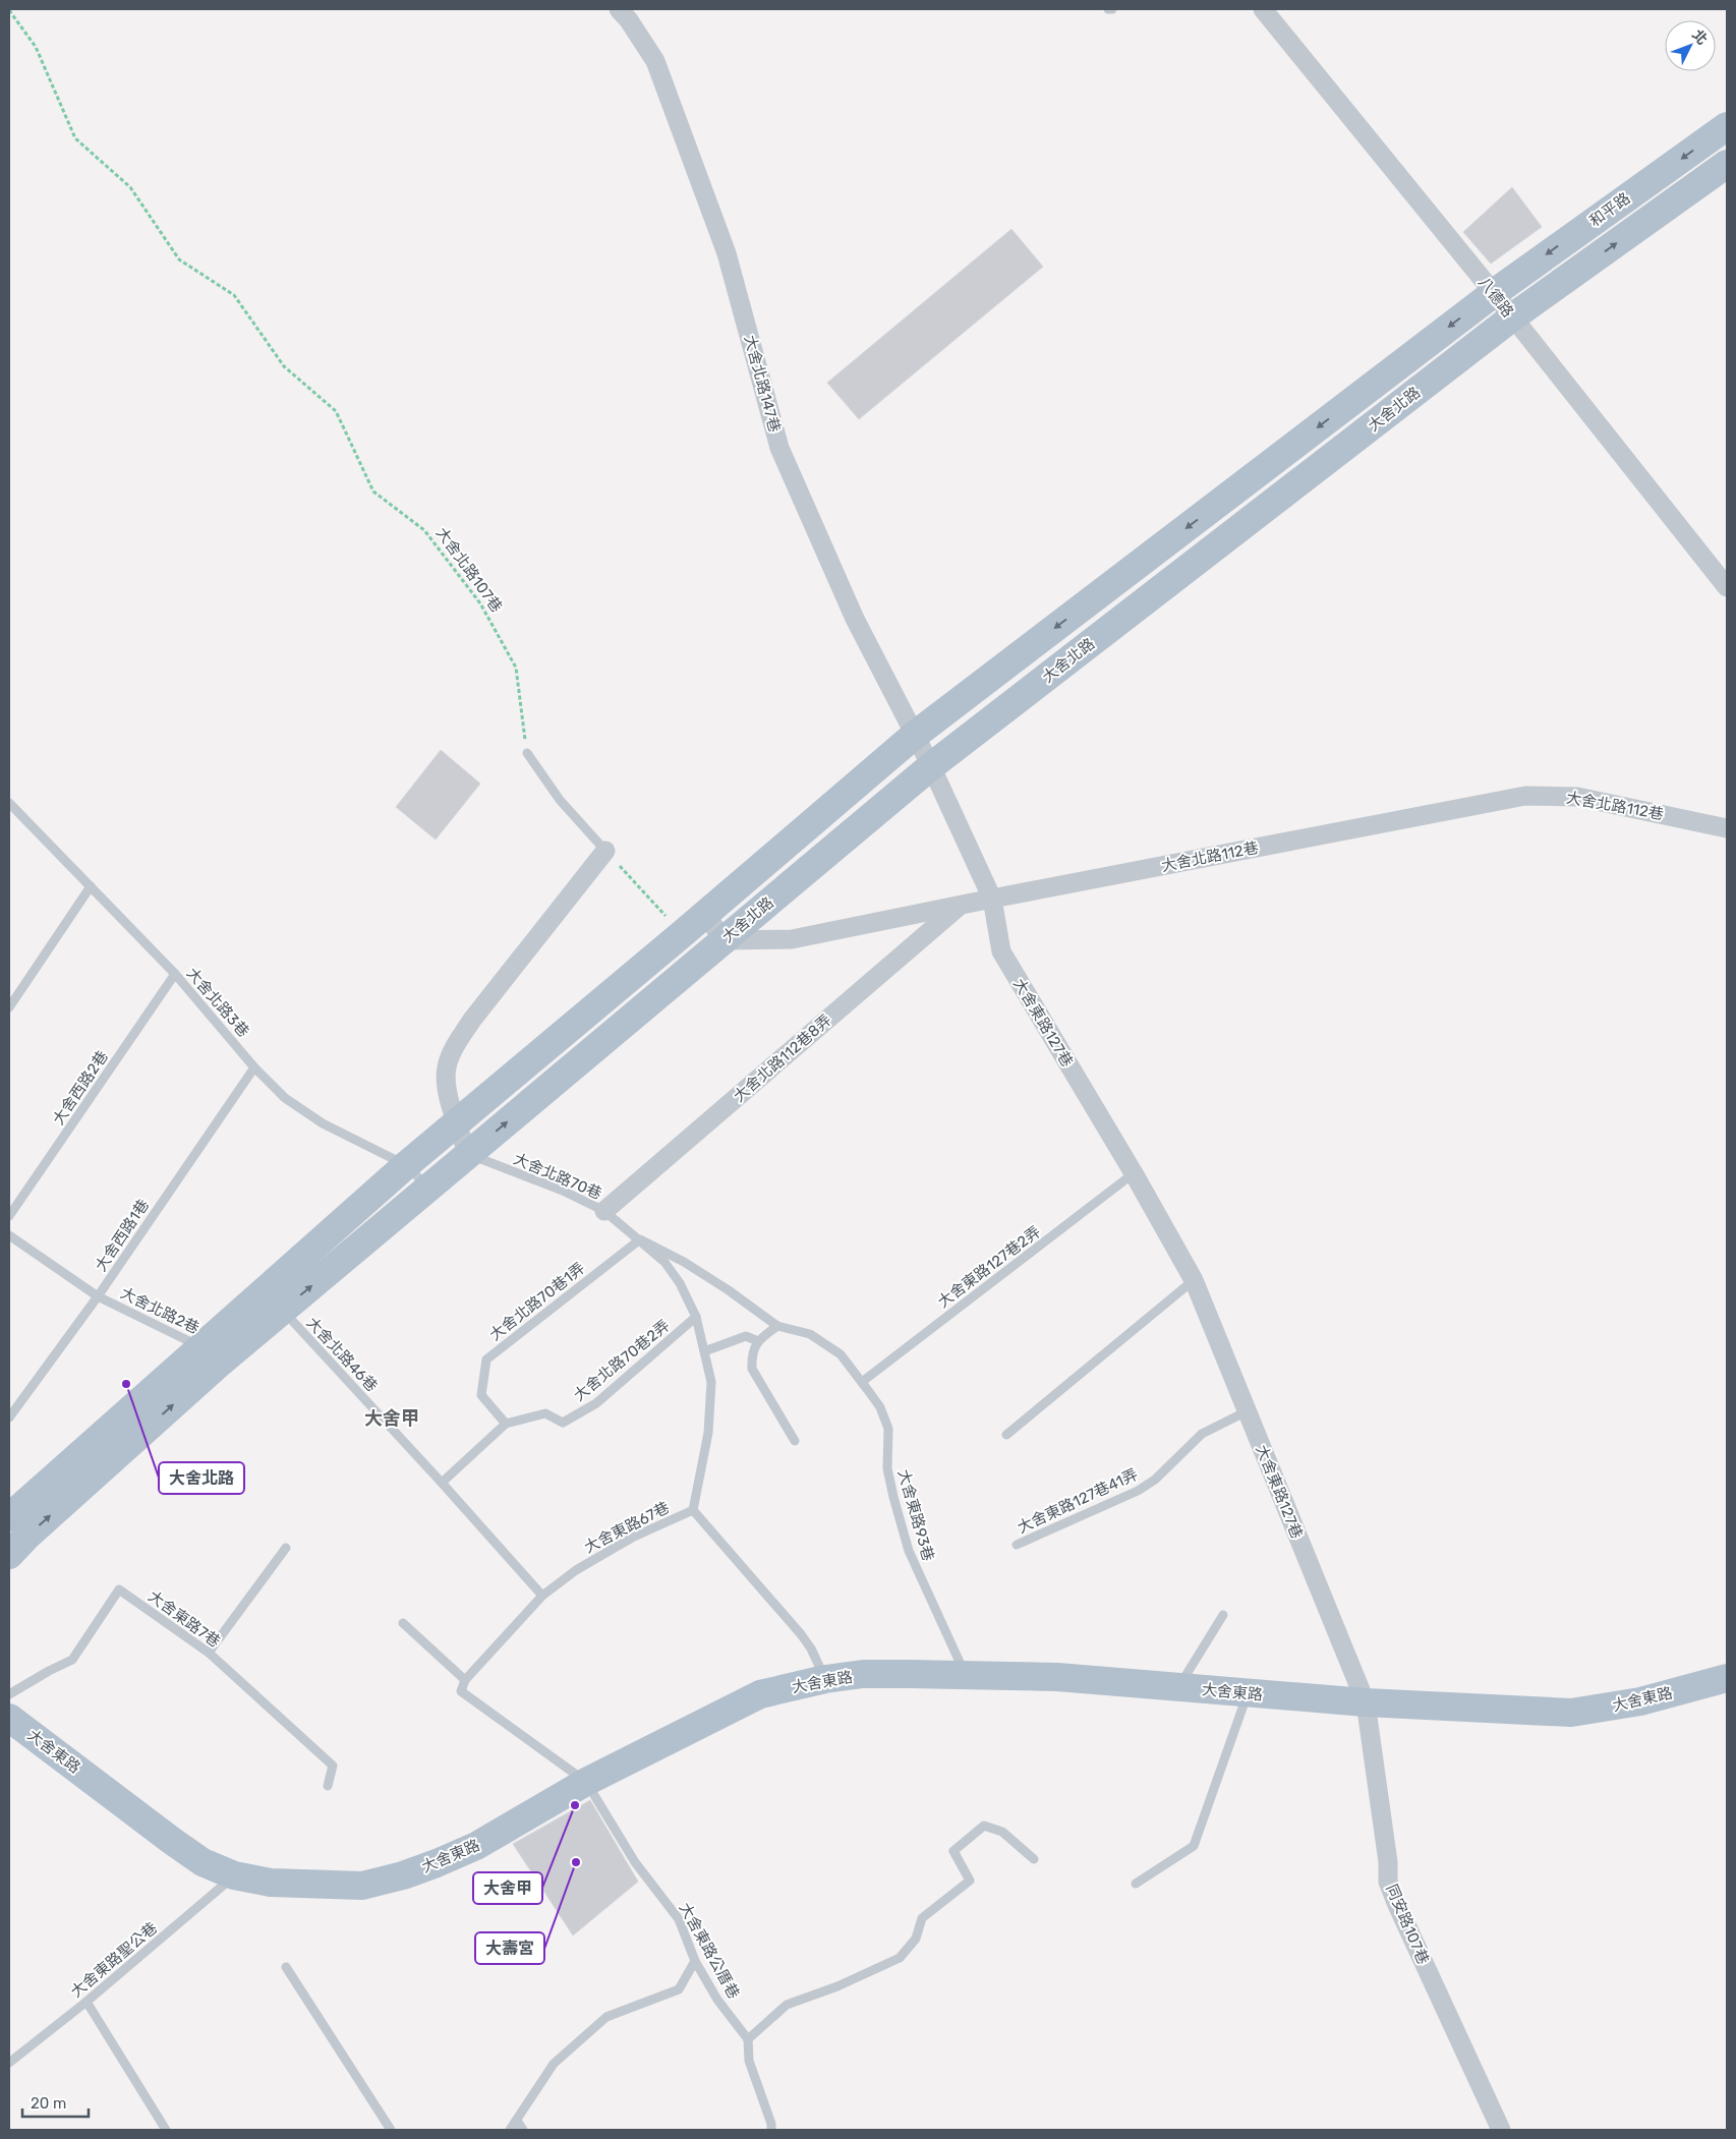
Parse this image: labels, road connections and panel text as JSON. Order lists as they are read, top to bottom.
{
  "streets": {
    "main road": ["和平路", "大舍北路", "大舍東路"],
    "street": [
      "八德路",
      "大舍北路147巷",
      "大舍北路112巷",
      "大舍東路127巷",
      "大舍北路112巷8弄",
      "同安路107巷"
    ],
    "lane": [
      "大舍北路3巷",
      "大舍西路2巷",
      "大舍北路70巷",
      "大舍西路1巷",
      "大舍東路127巷2弄",
      "大舍北路70巷1弄",
      "大舍北路2巷",
      "大舍北路46巷",
      "大舍北路70巷2弄",
      "大舍東路127巷41弄",
      "大舍東路93巷",
      "大舍東路67巷",
      "大舍東路7巷",
      "大舍東路公厝巷",
      "大舍東路聖公巷"
    ],
    "path": ["大舍北路107巷"]
  },
  "crossings": [
    ["和平路", "八德路"],
    ["和平路", "大舍北路"],
    ["八德路", "大舍北路"],
    ["大舍北路147巷", "大舍北路"],
    ["大舍北路147巷", "大舍東路127巷"],
    ["大舍北路", "大舍北路112巷"],
    ["大舍北路", "大舍北路3巷"],
    ["大舍北路", "大舍東路127巷"],
    ["大舍北路", "大舍北路70巷"],
    ["大舍北路", "大舍北路2巷"],
    ["大舍北路", "大舍北路46巷"],
    ["大舍北路112巷", "大舍東路127巷"],
    ["大舍北路112巷", "大舍北路112巷8弄"],
    ["大舍北路3巷", "大舍西路2巷"],
    ["大舍北路3巷", "大舍西路1巷"],
    ["大舍東路127巷", "大舍東路127巷2弄"],
    ["大舍東路127巷", "大舍東路127巷41弄"],
    ["大舍東路127巷", "大舍東路"],
    ["大舍東路127巷", "同安路107巷"],
    ["大舍北路112巷8弄", "大舍北路70巷"],
    ["大舍北路70巷", "大舍北路70巷1弄"],
    ["大舍北路70巷", "大舍北路70巷2弄"],
    ["大舍北路70巷", "大舍東路93巷"],
    ["大舍北路70巷", "大舍東路67巷"],
    ["大舍西路1巷", "大舍北路2巷"],
    ["大舍東路127巷2弄", "大舍東路93巷"],
    ["大舍北路70巷1弄", "大舍北路70巷2弄"],
    ["大舍北路70巷1弄", "大舍東路93巷"],
    ["大舍北路46巷", "大舍東路67巷"],
    ["大舍東路93巷", "大舍東路"],
    ["大舍東路67巷", "大舍東路"],
    ["大舍東路", "同安路107巷"],
    ["大舍東路", "大舍東路公厝巷"],
    ["大舍東路", "大舍東路聖公巷"]
  ],
  "districts": ["大舍甲"],
  "places": ["大舍北路", "大舍甲", "大壽宮"],
  "scale_bar": "20 m",
  "north": "top right"
}
